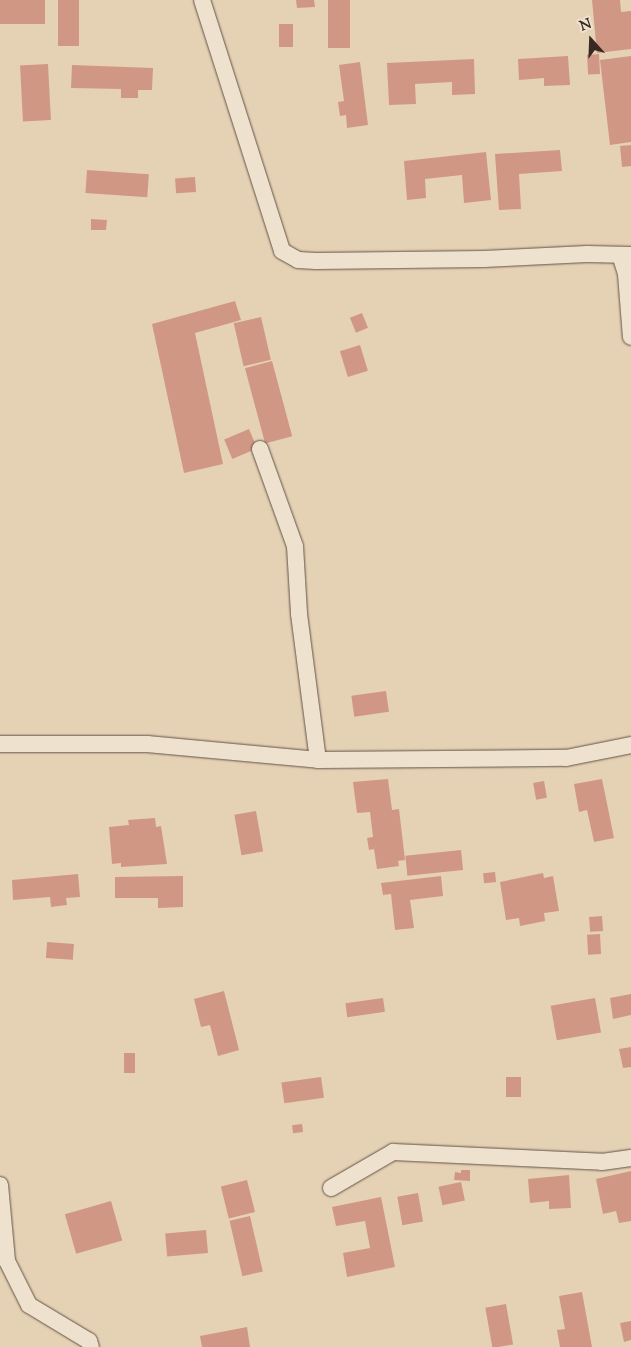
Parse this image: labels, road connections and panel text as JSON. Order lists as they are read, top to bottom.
{
  "north": "top"
}
